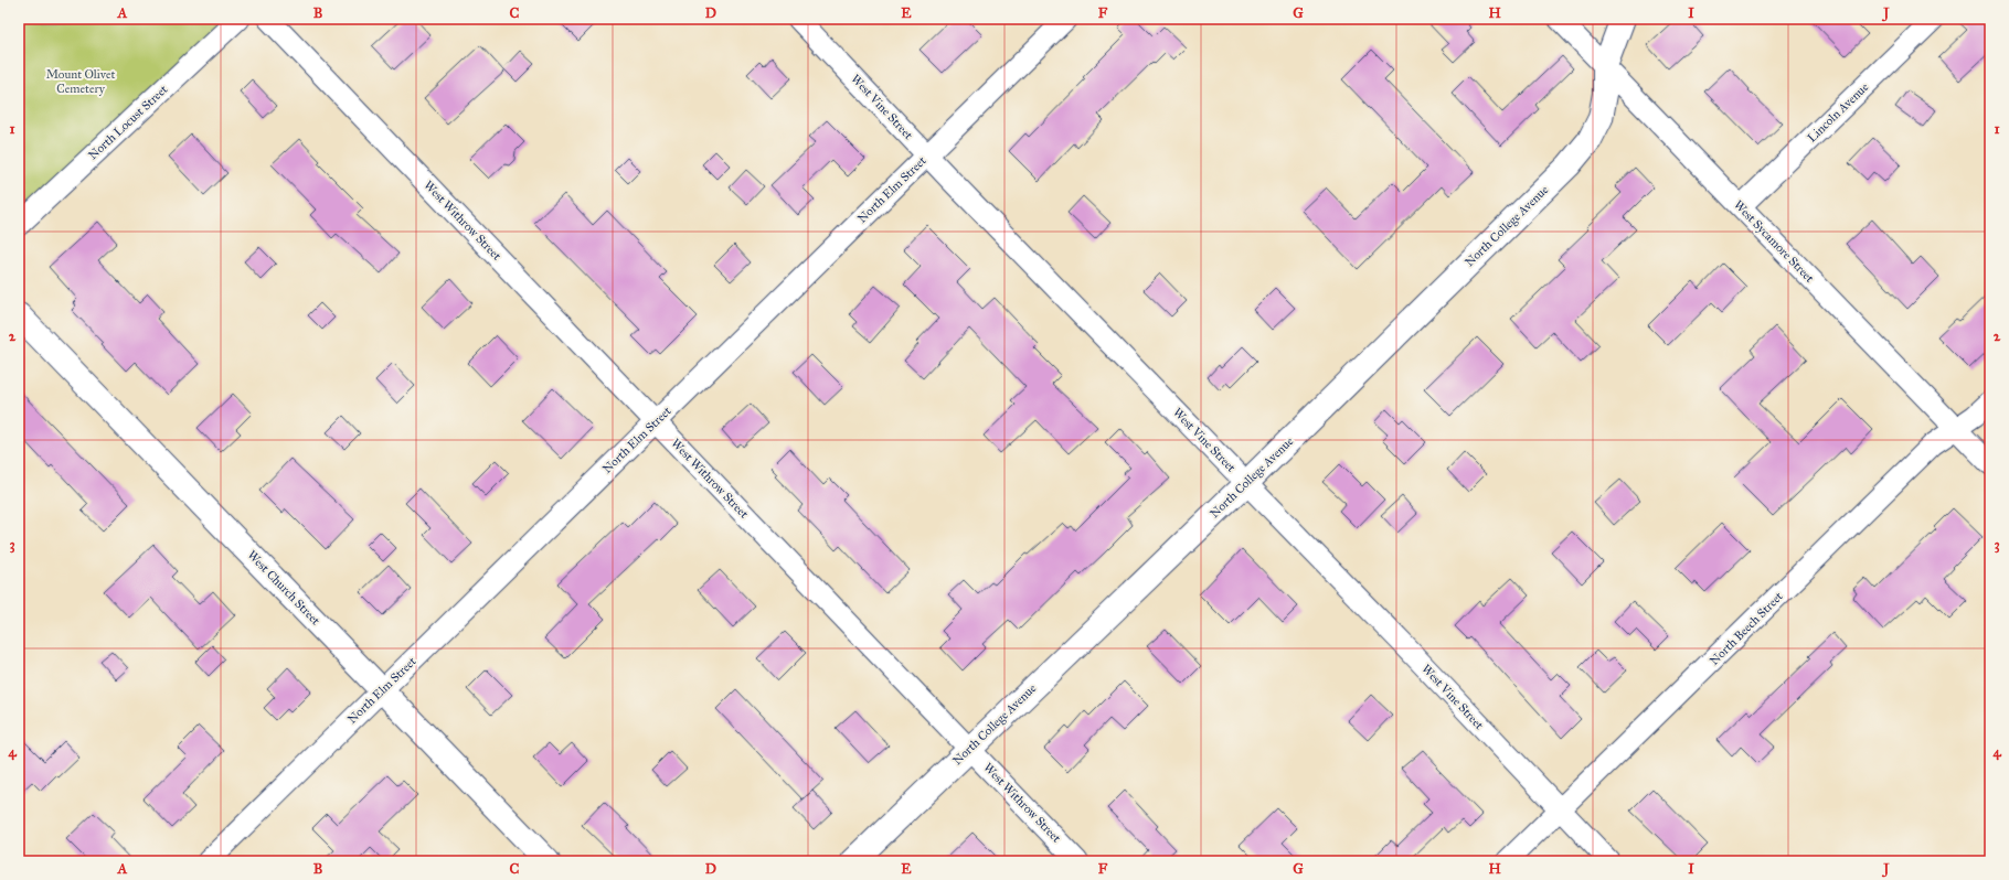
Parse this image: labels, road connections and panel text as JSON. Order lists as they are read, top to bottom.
{
  "streets": {
    "main road": ["North College Avenue", "West Church Street"],
    "street": [
      "West Vine Street",
      "Lincoln Avenue",
      "North Locust Street",
      "North Elm Street",
      "West Withrow Street",
      "West Sycamore Street",
      "North Beech Street"
    ]
  },
  "crossings": [
    ["West Vine Street", "North Elm Street"],
    ["West Vine Street", "North College Avenue"],
    ["West Vine Street", "North Beech Street"],
    ["Lincoln Avenue", "West Sycamore Street"],
    ["North Elm Street", "West Withrow Street"],
    ["North Elm Street", "West Church Street"],
    ["West Withrow Street", "North College Avenue"],
    ["North College Avenue", "West Sycamore Street"],
    ["West Sycamore Street", "North Beech Street"]
  ],
  "parks": ["Mount Olivet Cemetery"],
  "grid": {
    "columns": [
      "A",
      "B",
      "C",
      "D",
      "E",
      "F",
      "G",
      "H",
      "I",
      "J"
    ],
    "rows": [
      "1",
      "2",
      "3",
      "4"
    ]
  }
}
